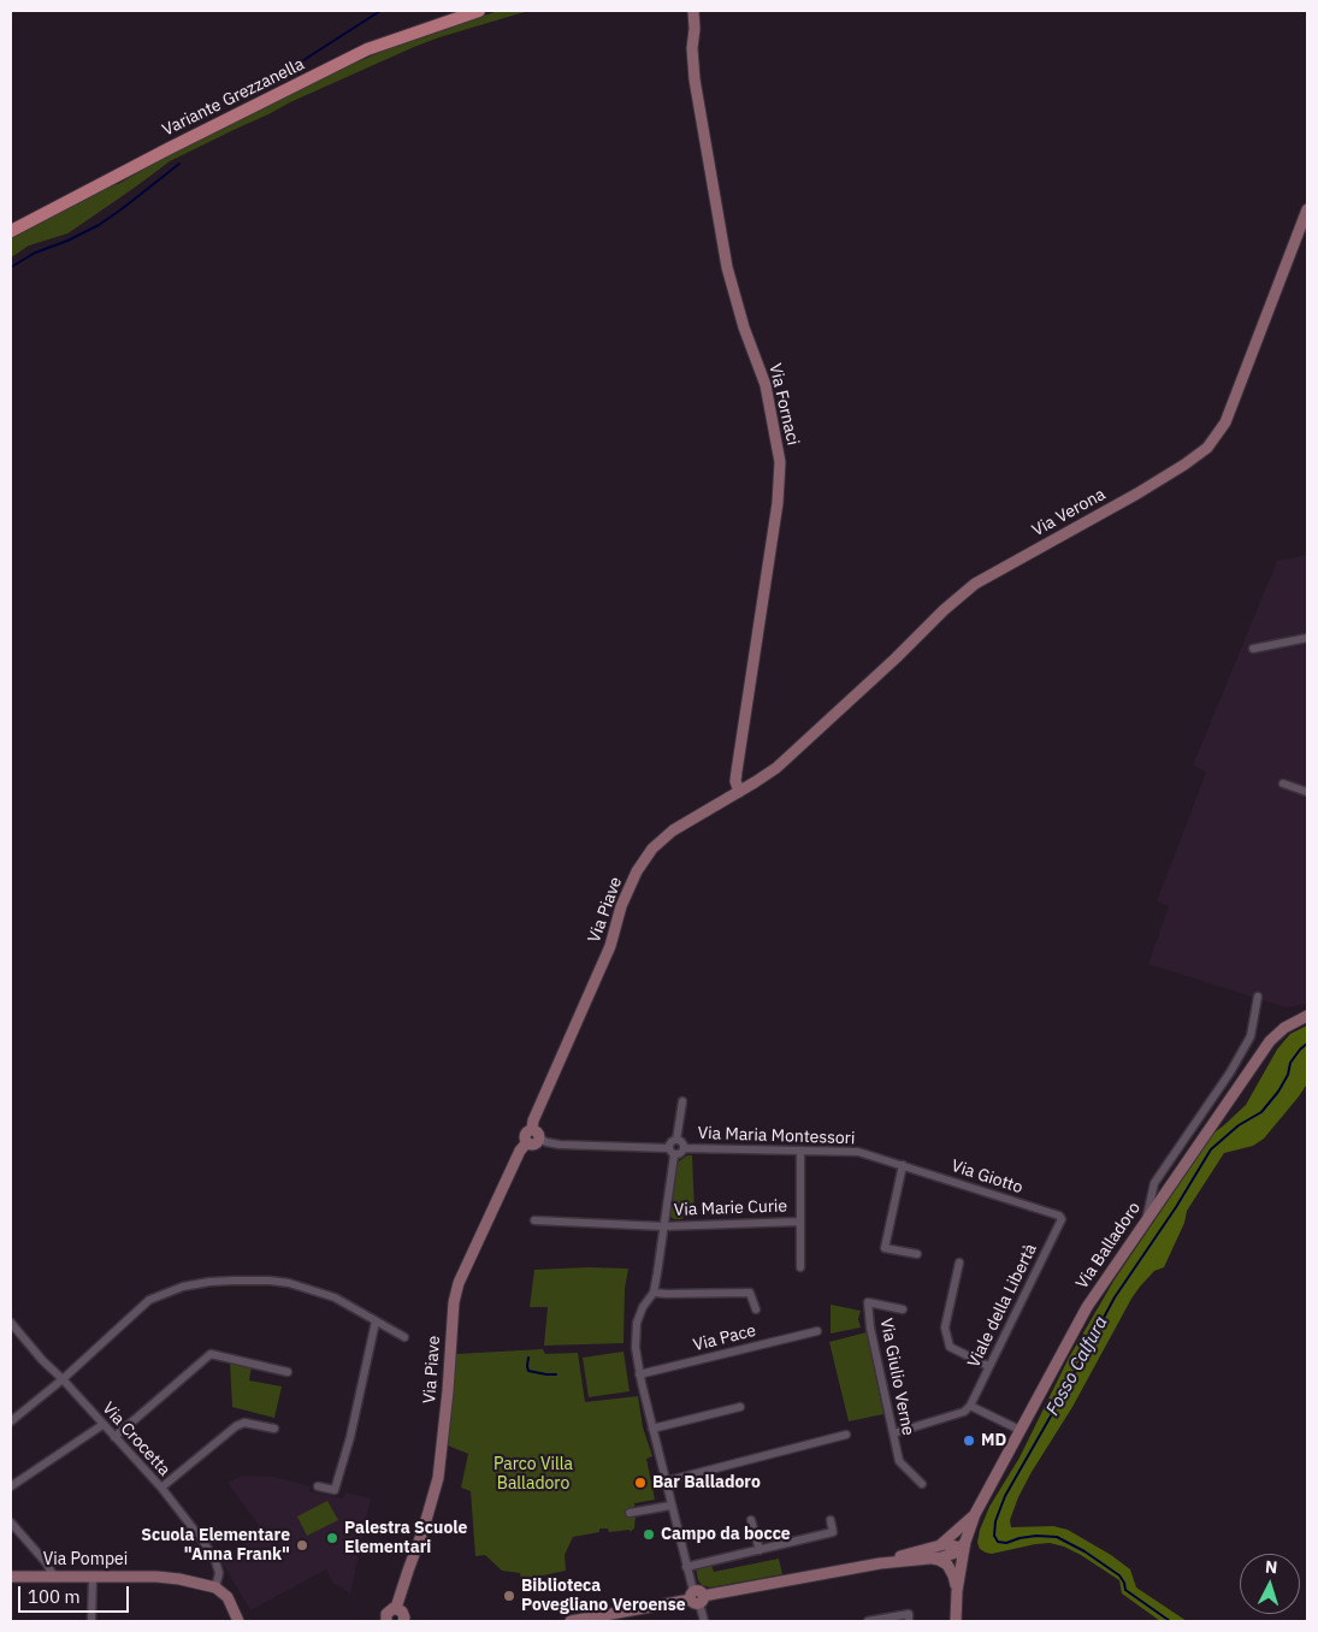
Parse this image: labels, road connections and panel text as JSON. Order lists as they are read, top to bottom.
{
  "streets": {
    "main road": ["Variante Grezzanella"],
    "street": [
      "Via Fornaci",
      "Via Verona",
      "Via Piave",
      "Via Maria Montessori",
      "Via Giotto",
      "Via Marie Curie",
      "Via Balladoro",
      "Viale della Libertà",
      "Via Pace",
      "Via Giulio Verne",
      "Via Crocetta",
      "Via Pompei"
    ]
  },
  "crossings": [
    ["Via Fornaci", "Via Piave"],
    ["Via Verona", "Via Piave"],
    ["Via Maria Montessori", "Via Giotto"],
    ["Via Giotto", "Viale della Libertà"],
    ["Via Crocetta", "Via Pompei"]
  ],
  "water": ["Fosso Calfura"],
  "parks": ["Parco Villa Balladoro"],
  "places": [
    "MD",
    "Bar Balladoro",
    "Campo da bocce",
    "Palestra Scuole Elementari",
    "Scuola Elementare \"Anna Frank\"",
    "Biblioteca Povegliano Veroense"
  ],
  "scale_bar": "100 m",
  "north": "top"
}
